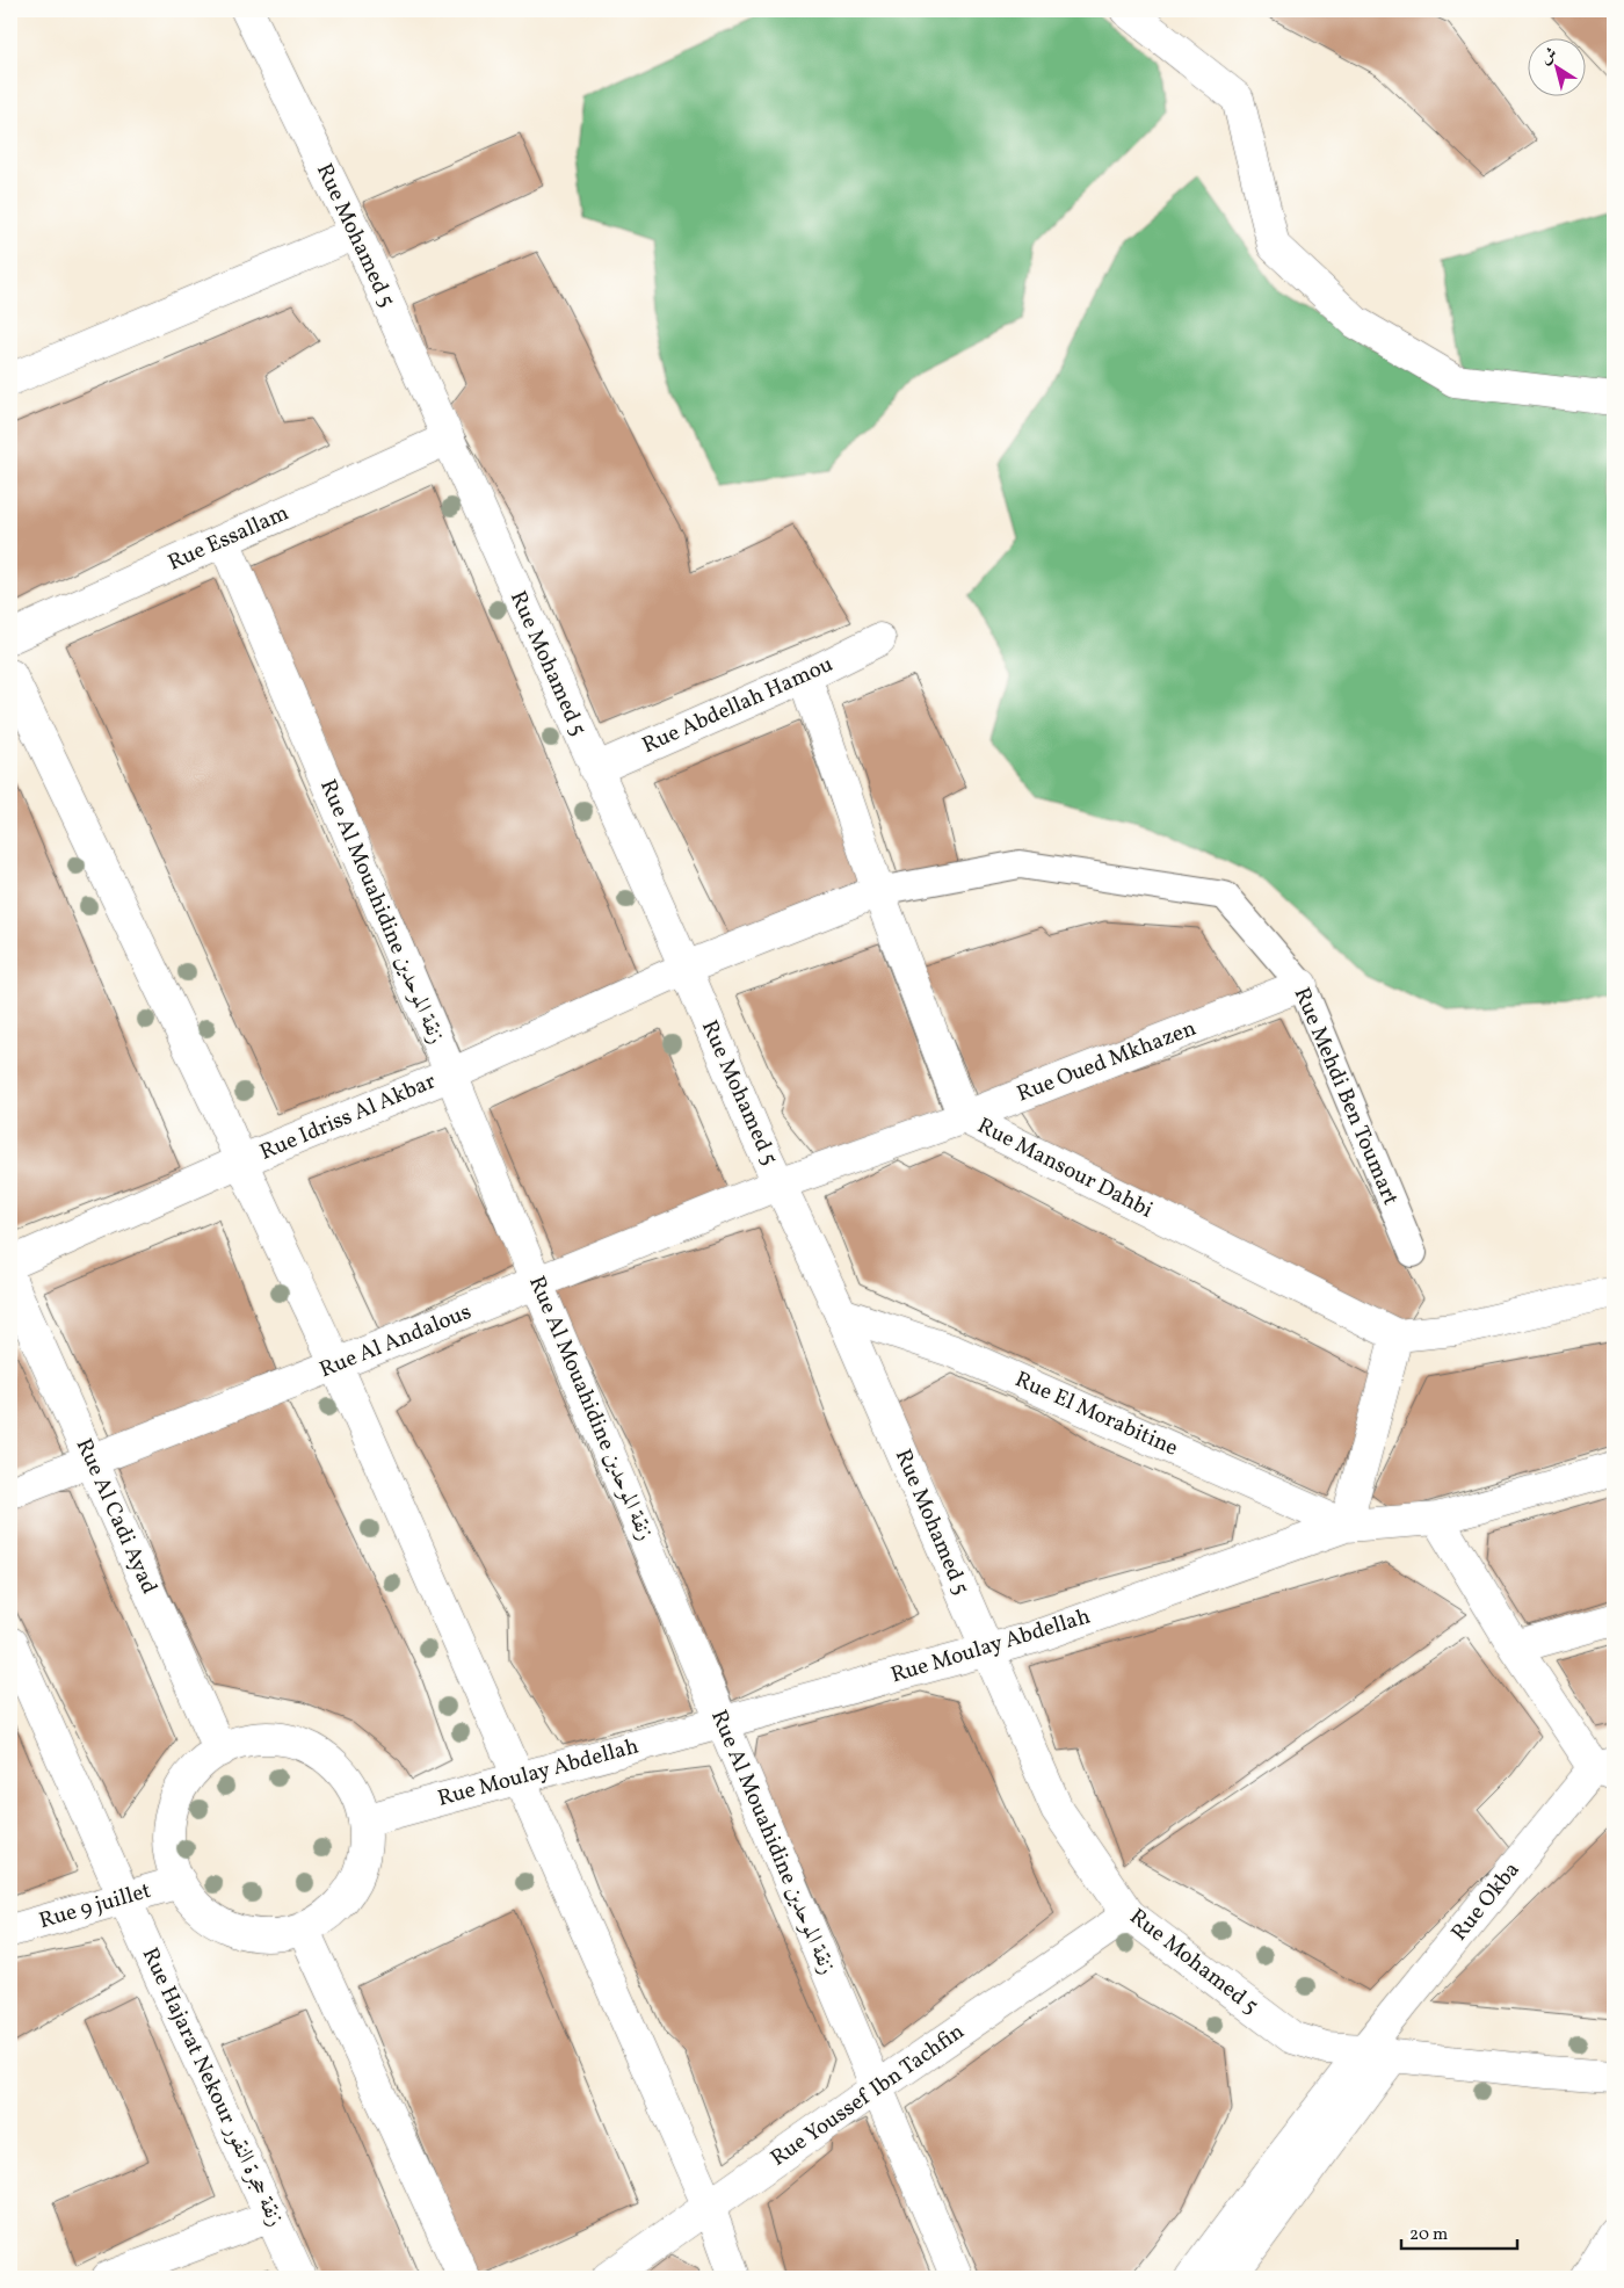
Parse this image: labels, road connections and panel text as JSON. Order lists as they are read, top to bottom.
{
  "streets": {
    "street": [
      "Rue Mohamed 5",
      "Rue Essallam",
      "Rue Abdellah Hamou",
      "Rue Al Mouahidine زنقة الموحدين",
      "Rue Oued Mkhazen",
      "Rue Mehdi Ben Toumart",
      "Rue Idriss Al Akbar",
      "Rue Mansour Dahbi",
      "Rue Al Andalous",
      "Rue El Morabitine",
      "Rue Al Cadi Ayad",
      "Rue Moulay Abdellah",
      "Rue Okba",
      "Rue 9 juillet",
      "Rue Hajarat Nekour زنقة حجرة النقور",
      "Rue Youssef Ibn Tachfin"
    ]
  },
  "crossings": [
    ["Rue Mohamed 5", "Rue Essallam"],
    ["Rue Mohamed 5", "Rue Abdellah Hamou"],
    ["Rue Mohamed 5", "Rue Oued Mkhazen"],
    ["Rue Mohamed 5", "Rue Mehdi Ben Toumart"],
    ["Rue Mohamed 5", "Rue Idriss Al Akbar"],
    ["Rue Mohamed 5", "Rue Al Andalous"],
    ["Rue Mohamed 5", "Rue El Morabitine"],
    ["Rue Mohamed 5", "Rue Moulay Abdellah"],
    ["Rue Mohamed 5", "Rue Okba"],
    ["Rue Mohamed 5", "Rue Youssef Ibn Tachfin"],
    ["Rue Essallam", "Rue Al Mouahidine زنقة الموحدين"],
    ["Rue Abdellah Hamou", "Rue Mansour Dahbi"],
    ["Rue Al Mouahidine زنقة الموحدين", "Rue Idriss Al Akbar"],
    ["Rue Al Mouahidine زنقة الموحدين", "Rue Al Andalous"],
    ["Rue Al Mouahidine زنقة الموحدين", "Rue Moulay Abdellah"],
    ["Rue Al Mouahidine زنقة الموحدين", "Rue Youssef Ibn Tachfin"],
    ["Rue Oued Mkhazen", "Rue Mehdi Ben Toumart"],
    ["Rue Oued Mkhazen", "Rue Mansour Dahbi"],
    ["Rue Oued Mkhazen", "Rue Al Andalous"],
    ["Rue Mehdi Ben Toumart", "Rue Idriss Al Akbar"],
    ["Rue Mehdi Ben Toumart", "Rue Mansour Dahbi"],
    ["Rue Al Andalous", "Rue Al Cadi Ayad"],
    ["Rue El Morabitine", "Rue Moulay Abdellah"],
    ["Rue Al Cadi Ayad", "Rue Moulay Abdellah"],
    ["Rue Al Cadi Ayad", "Rue 9 juillet"],
    ["Rue Moulay Abdellah", "Rue 9 juillet"],
    ["Rue 9 juillet", "Rue Hajarat Nekour زنقة حجرة النقور"]
  ],
  "scale_bar": "20 m",
  "north": "top left"
}
